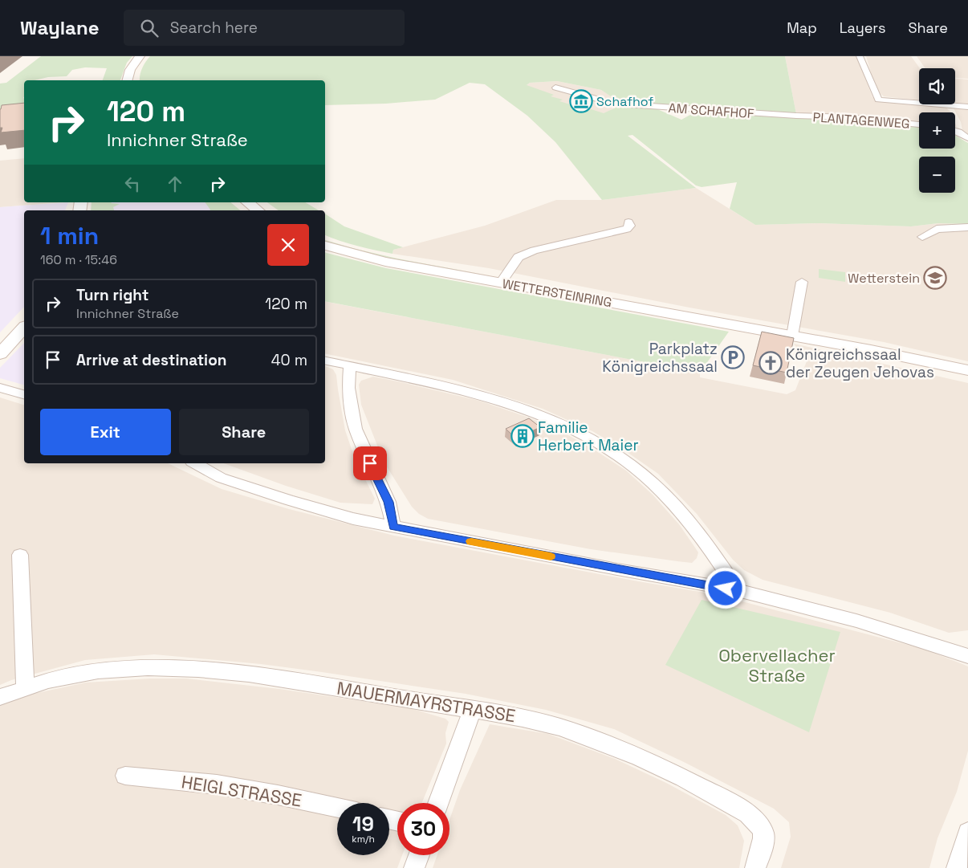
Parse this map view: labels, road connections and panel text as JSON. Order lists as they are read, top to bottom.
{
  "streets": {
    "main road": ["WETTERSTEINRING"],
    "street": [
      "AM SCHAFHOF",
      "PLANTAGENWEG",
      "MAUERMAYRSTRASSE",
      "HEIGLSTRASSE"
    ]
  },
  "crossings": [
    ["AM SCHAFHOF", "PLANTAGENWEG"]
  ],
  "parks": ["Obervellacher Straße"],
  "places": {
    "museum": ["Schafhof"],
    "school or university": ["Wetterstein"],
    "parking": ["Parkplatz Königreichssaal"],
    "church": ["Königreichssaal der Zeugen Jehovas"],
    "building": ["Familie Herbert Maier"]
  },
  "page": {
    "header": "Waylane",
    "search": "Search here",
    "nav": ["Map", "Layers", "Share"],
    "map_buttons": ["+", "−"],
    "turn": ["120 m", "Innichner Straße"],
    "heading": ["1 min", "160 m · 15:46"],
    "list": [
      {
        "name": "Turn right",
        "note": "Innichner Straße",
        "value": "120 m"
      },
      {
        "name": "Arrive at destination",
        "value": "40 m"
      }
    ],
    "buttons": ["Exit", "Share"],
    "speed": "19 km/h",
    "limit": "30"
  }
}
